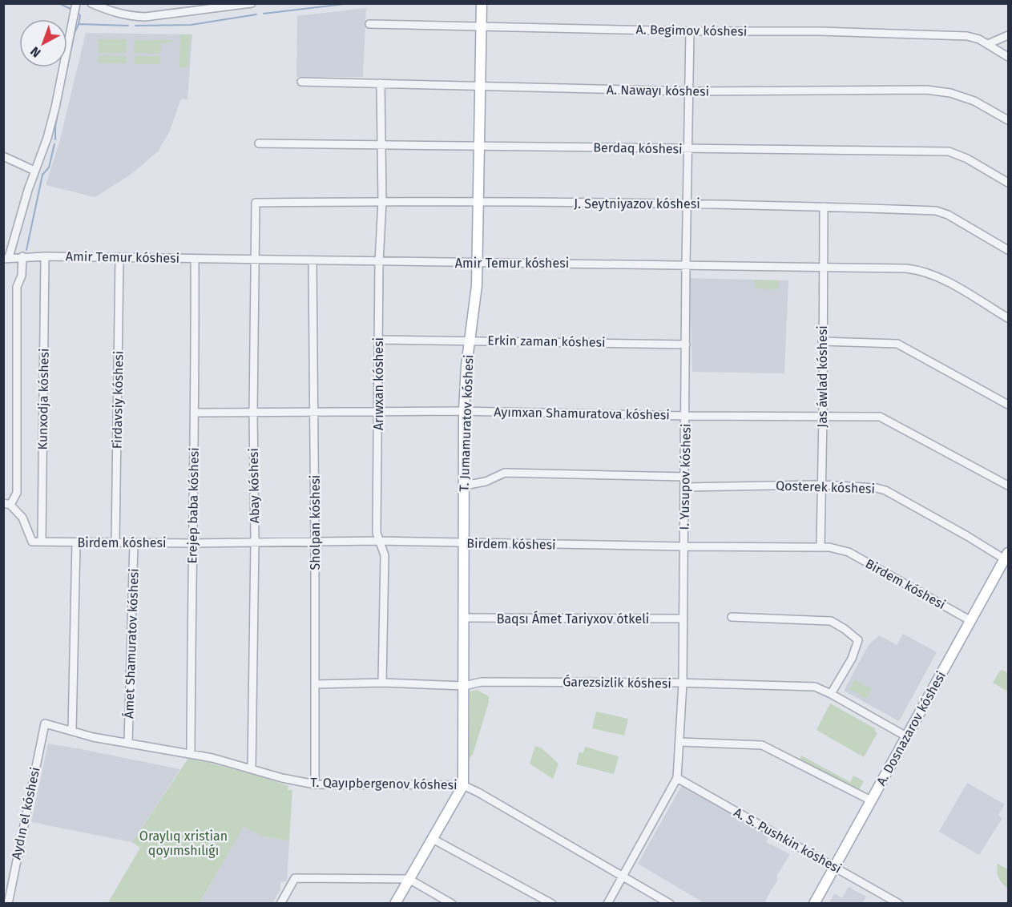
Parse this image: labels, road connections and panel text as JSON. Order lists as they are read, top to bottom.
{
  "streets": {
    "main road": ["T. Jumamuratov kóshesi", "A. Dosnazarov kóshesi"],
    "street": [
      "A. Begimov kóshesi",
      "A. Nawayı kóshesi",
      "Berdaq kóshesi",
      "J. Seytniyazov kóshesi",
      "Amir Temur kóshesi",
      "Erkin zaman kóshesi",
      "Jas áwlad kóshesi",
      "Arıwxan kóshesi",
      "Kunxodja kóshesi",
      "Firdavsiy kóshesi",
      "Ayımxan Shamuratova kóshesi",
      "I. Yusupov kóshesi",
      "Abay kóshesi",
      "Qosterek kóshesi",
      "Erejep baba kóshesi",
      "Sholpan kóshesi",
      "Birdem kóshesi",
      "Baqsı Ámet Tariyxov ótkeli",
      "Ámet Shamuratov kóshesi",
      "Ǵarezsizlik kóshesi",
      "T. Qayıpbergenov kóshesi",
      "Aydın el kóshesi",
      "A. S. Pushkin kóshesi"
    ]
  },
  "crossings": [
    ["A. Begimov kóshesi", "T. Jumamuratov kóshesi"],
    ["A. Begimov kóshesi", "I. Yusupov kóshesi"],
    ["A. Nawayı kóshesi", "Arıwxan kóshesi"],
    ["A. Nawayı kóshesi", "T. Jumamuratov kóshesi"],
    ["A. Nawayı kóshesi", "I. Yusupov kóshesi"],
    ["Berdaq kóshesi", "Arıwxan kóshesi"],
    ["Berdaq kóshesi", "T. Jumamuratov kóshesi"],
    ["Berdaq kóshesi", "I. Yusupov kóshesi"],
    ["J. Seytniyazov kóshesi", "Jas áwlad kóshesi"],
    ["J. Seytniyazov kóshesi", "Arıwxan kóshesi"],
    ["J. Seytniyazov kóshesi", "T. Jumamuratov kóshesi"],
    ["J. Seytniyazov kóshesi", "I. Yusupov kóshesi"],
    ["J. Seytniyazov kóshesi", "Abay kóshesi"],
    ["Amir Temur kóshesi", "Jas áwlad kóshesi"],
    ["Amir Temur kóshesi", "Arıwxan kóshesi"],
    ["Amir Temur kóshesi", "Kunxodja kóshesi"],
    ["Amir Temur kóshesi", "Firdavsiy kóshesi"],
    ["Amir Temur kóshesi", "T. Jumamuratov kóshesi"],
    ["Amir Temur kóshesi", "I. Yusupov kóshesi"],
    ["Amir Temur kóshesi", "Abay kóshesi"],
    ["Amir Temur kóshesi", "Erejep baba kóshesi"],
    ["Amir Temur kóshesi", "Sholpan kóshesi"],
    ["Erkin zaman kóshesi", "Arıwxan kóshesi"],
    ["Erkin zaman kóshesi", "T. Jumamuratov kóshesi"],
    ["Erkin zaman kóshesi", "I. Yusupov kóshesi"],
    ["Jas áwlad kóshesi", "Ayımxan Shamuratova kóshesi"],
    ["Jas áwlad kóshesi", "Qosterek kóshesi"],
    ["Jas áwlad kóshesi", "Birdem kóshesi"],
    ["Arıwxan kóshesi", "Ayımxan Shamuratova kóshesi"],
    ["Arıwxan kóshesi", "Birdem kóshesi"],
    ["Arıwxan kóshesi", "Ǵarezsizlik kóshesi"],
    ["Kunxodja kóshesi", "Birdem kóshesi"],
    ["Firdavsiy kóshesi", "Birdem kóshesi"],
    ["Ayımxan Shamuratova kóshesi", "T. Jumamuratov kóshesi"],
    ["Ayımxan Shamuratova kóshesi", "I. Yusupov kóshesi"],
    ["Ayımxan Shamuratova kóshesi", "Abay kóshesi"],
    ["Ayımxan Shamuratova kóshesi", "Erejep baba kóshesi"],
    ["Ayımxan Shamuratova kóshesi", "Sholpan kóshesi"],
    ["T. Jumamuratov kóshesi", "Birdem kóshesi"],
    ["T. Jumamuratov kóshesi", "Baqsı Ámet Tariyxov ótkeli"],
    ["T. Jumamuratov kóshesi", "Ǵarezsizlik kóshesi"],
    ["T. Jumamuratov kóshesi", "T. Qayıpbergenov kóshesi"],
    ["I. Yusupov kóshesi", "Qosterek kóshesi"],
    ["I. Yusupov kóshesi", "Birdem kóshesi"],
    ["I. Yusupov kóshesi", "Baqsı Ámet Tariyxov ótkeli"],
    ["I. Yusupov kóshesi", "Ǵarezsizlik kóshesi"],
    ["I. Yusupov kóshesi", "T. Qayıpbergenov kóshesi"],
    ["I. Yusupov kóshesi", "A. S. Pushkin kóshesi"],
    ["Abay kóshesi", "Birdem kóshesi"],
    ["Abay kóshesi", "T. Qayıpbergenov kóshesi"],
    ["Qosterek kóshesi", "A. Dosnazarov kóshesi"],
    ["Erejep baba kóshesi", "Birdem kóshesi"],
    ["Erejep baba kóshesi", "T. Qayıpbergenov kóshesi"],
    ["Sholpan kóshesi", "Birdem kóshesi"],
    ["Sholpan kóshesi", "Ǵarezsizlik kóshesi"],
    ["Sholpan kóshesi", "T. Qayıpbergenov kóshesi"],
    ["Birdem kóshesi", "Ámet Shamuratov kóshesi"],
    ["Birdem kóshesi", "A. Dosnazarov kóshesi"],
    ["Ámet Shamuratov kóshesi", "T. Qayıpbergenov kóshesi"],
    ["Ǵarezsizlik kóshesi", "A. Dosnazarov kóshesi"],
    ["A. Dosnazarov kóshesi", "A. S. Pushkin kóshesi"],
    ["T. Qayıpbergenov kóshesi", "Aydın el kóshesi"]
  ],
  "parks": ["Oraylıq xristian qoyımshılıǵı"],
  "north": "bottom left"
}
